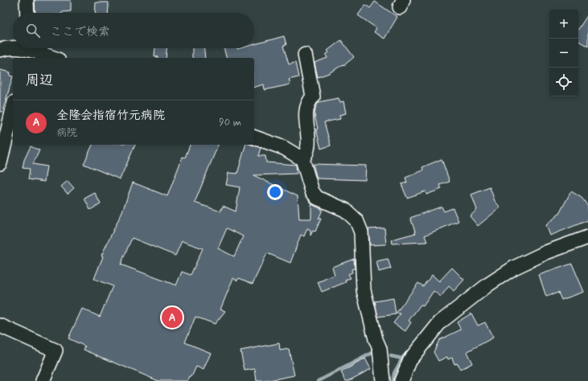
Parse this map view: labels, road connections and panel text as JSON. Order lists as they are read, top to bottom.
{
  "page": {
    "map_buttons": ["+", "−"],
    "search": "ここで検索",
    "heading": "周辺",
    "list": [
      {
        "mark": "A",
        "name": "全隆会指宿竹元病院",
        "note": "病院",
        "value": "90 m"
      }
    ],
    "pins": "A"
  }
}
